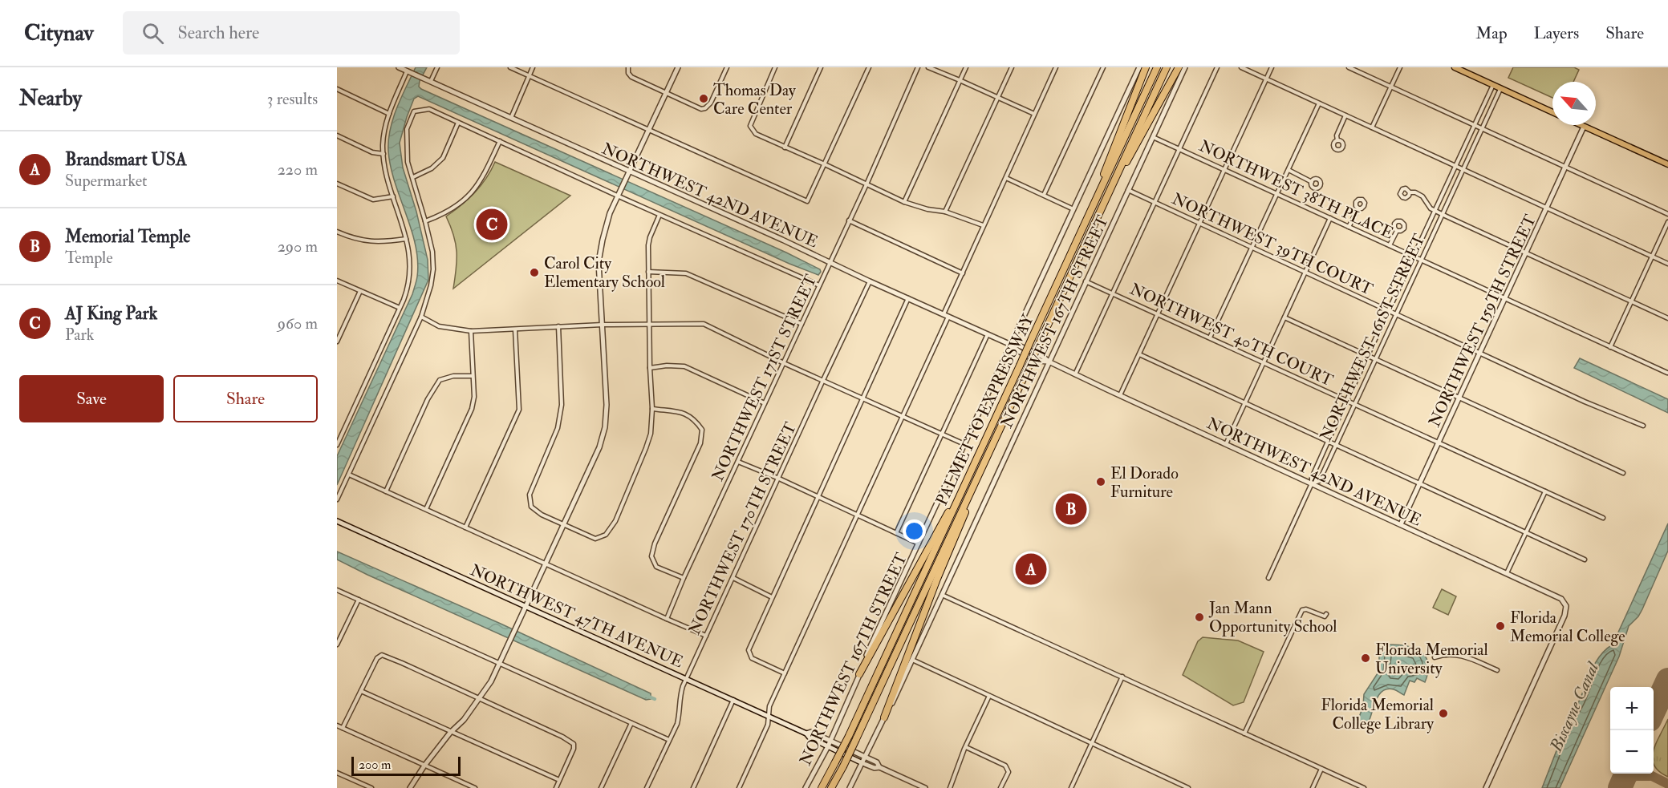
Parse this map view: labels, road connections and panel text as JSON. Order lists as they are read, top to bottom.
{
  "streets": {
    "highway": ["PALMETTO EXPRESSWAY"],
    "street": [
      "NORTHWEST 38TH PLACE",
      "NORTHWEST 42ND AVENUE",
      "NORTHWEST 39TH COURT",
      "NORTHWEST 159TH STREET",
      "NORTHWEST 167TH STREET",
      "NORTHWEST 40TH COURT",
      "NORTHWEST 161ST STREET",
      "NORTHWEST 171ST STREET",
      "NORTHWEST 170TH STREET",
      "NORTHWEST 47TH AVENUE"
    ]
  },
  "crossings": [
    ["NORTHWEST 38TH PLACE", "NORTHWEST 159TH STREET"],
    ["NORTHWEST 38TH PLACE", "NORTHWEST 167TH STREET"],
    ["NORTHWEST 38TH PLACE", "NORTHWEST 161ST STREET"],
    ["NORTHWEST 42ND AVENUE", "NORTHWEST 159TH STREET"],
    ["NORTHWEST 42ND AVENUE", "NORTHWEST 167TH STREET"],
    ["NORTHWEST 42ND AVENUE", "NORTHWEST 161ST STREET"],
    ["NORTHWEST 42ND AVENUE", "NORTHWEST 171ST STREET"],
    ["NORTHWEST 42ND AVENUE", "NORTHWEST 170TH STREET"],
    ["NORTHWEST 39TH COURT", "NORTHWEST 159TH STREET"],
    ["NORTHWEST 39TH COURT", "NORTHWEST 167TH STREET"],
    ["NORTHWEST 39TH COURT", "NORTHWEST 161ST STREET"],
    ["NORTHWEST 159TH STREET", "NORTHWEST 40TH COURT"],
    ["NORTHWEST 167TH STREET", "NORTHWEST 40TH COURT"],
    ["NORTHWEST 167TH STREET", "NORTHWEST 47TH AVENUE"],
    ["NORTHWEST 40TH COURT", "NORTHWEST 161ST STREET"],
    ["NORTHWEST 170TH STREET", "NORTHWEST 47TH AVENUE"]
  ],
  "water": ["Biscayne Canal"],
  "places": [
    "Thomas Day Care Center",
    "Carol City Elementary School",
    "El Dorado Furniture",
    "Jan Mann Opportunity School",
    "Florida Memorial College",
    "Florida Memorial University",
    "Florida Memorial College Library"
  ],
  "scale_bar": "200 m",
  "north": "top left",
  "page": {
    "header": "Citynav",
    "search": "Search here",
    "nav": ["Map", "Layers", "Share"],
    "heading": ["Nearby", "3 results"],
    "list": [
      {
        "mark": "A",
        "name": "Brandsmart USA",
        "note": "Supermarket",
        "value": "220 m"
      },
      {
        "mark": "B",
        "name": "Memorial Temple",
        "note": "Temple",
        "value": "290 m"
      },
      {
        "mark": "C",
        "name": "AJ King Park",
        "note": "Park",
        "value": "960 m"
      }
    ],
    "pins": ["C", "B", "A"],
    "buttons": ["Save", "Share"],
    "map_buttons": ["+", "−"],
    "scale": "200 m"
  }
}
